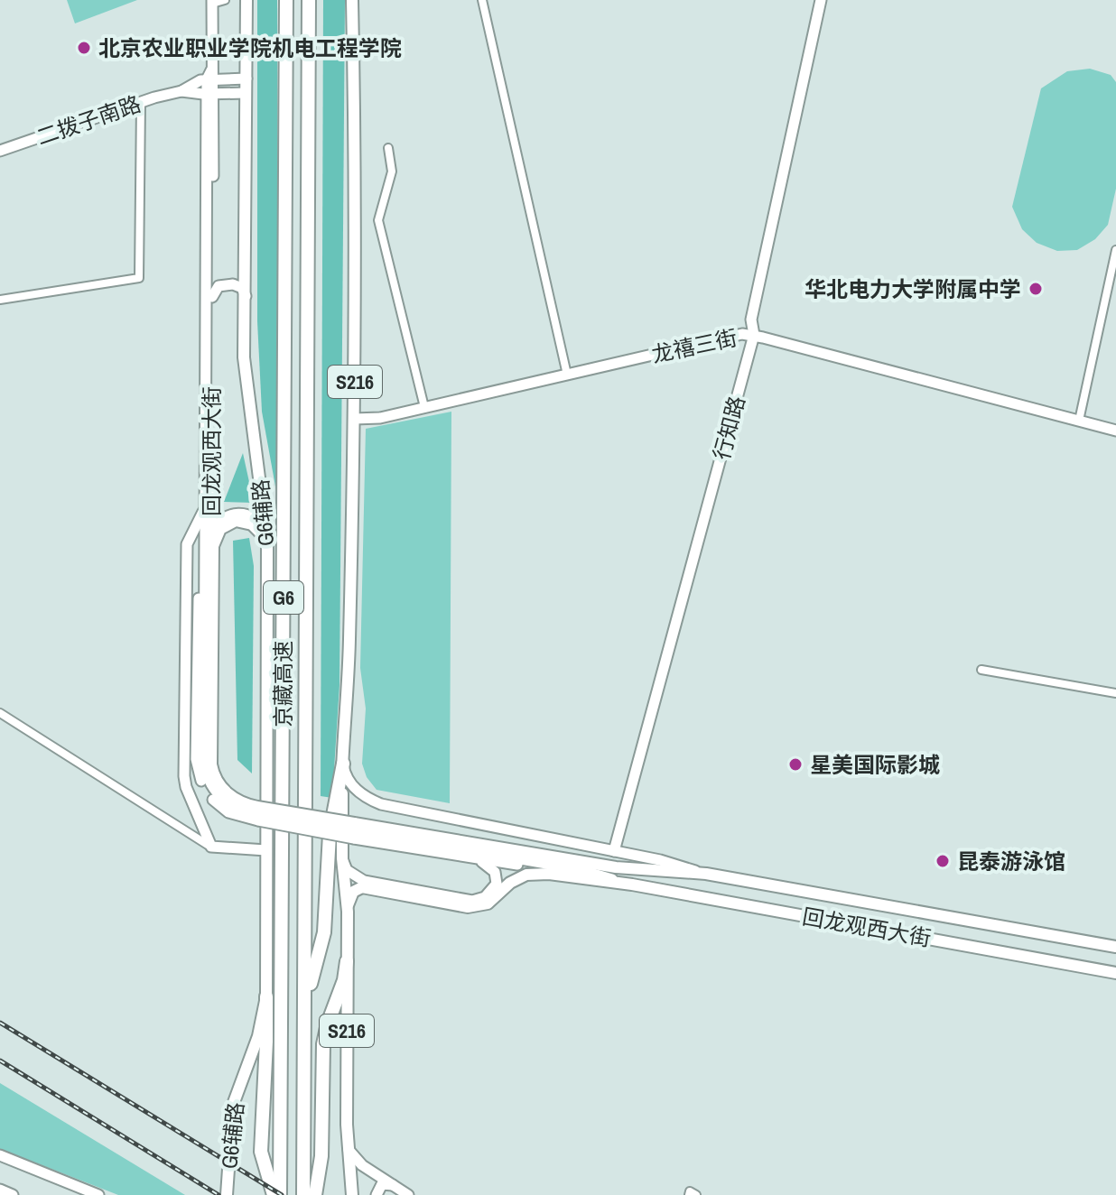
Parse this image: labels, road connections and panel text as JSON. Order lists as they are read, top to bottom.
{
  "streets": {
    "highway": ["G6", "京藏高速"],
    "main road": ["S216", "回龙观西大街", "G6辅路"],
    "street": ["二拨子南路", "龙禧三街", "行知路"]
  },
  "crossings": [
    ["二拨子南路", "回龙观西大街"],
    ["二拨子南路", "G6辅路"],
    ["龙禧三街", "S216"],
    ["龙禧三街", "行知路"],
    ["S216", "回龙观西大街"],
    ["行知路", "回龙观西大街"]
  ],
  "places": [
    "北京农业职业学院机电工程学院",
    "华北电力大学附属中学",
    "星美国际影城",
    "昆泰游泳馆"
  ]
}
